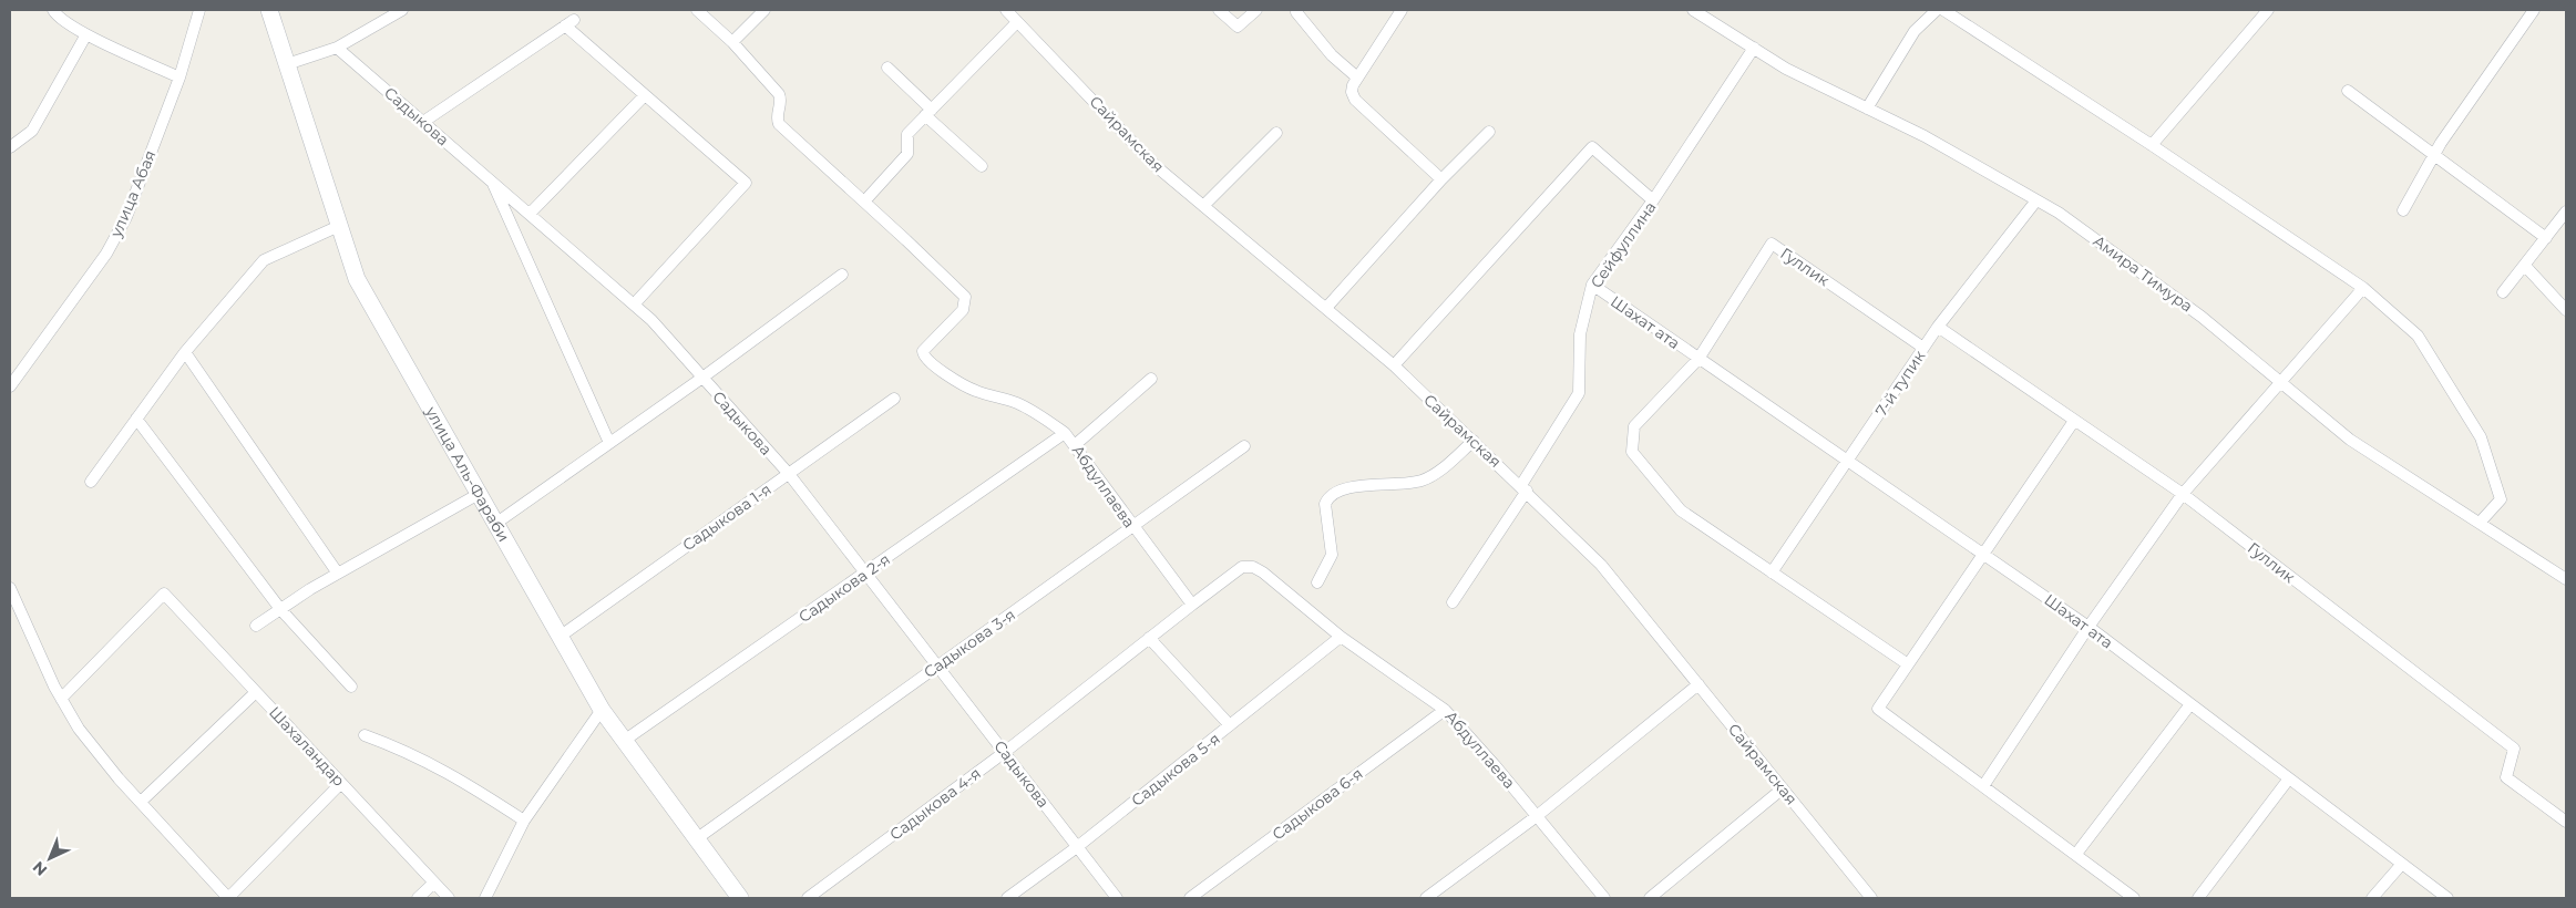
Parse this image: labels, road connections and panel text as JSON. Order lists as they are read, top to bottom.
{
  "streets": {
    "main road": ["улица Аль-Фараби"],
    "street": [
      "Садыкова",
      "Сайрамская",
      "улица Абая",
      "Сейфуллина",
      "Гуллик",
      "Амира Тимура",
      "Шахат ата",
      "7-й тупик",
      "Абдуллаева",
      "Садыкова 1-я",
      "Садыкова 2-я",
      "Садыкова 3-я",
      "Шахаландар",
      "Садыкова 5-я",
      "Садыкова 4-я",
      "Садыкова 6-я"
    ]
  },
  "crossings": [
    ["Садыкова", "Садыкова 1-я"],
    ["Садыкова", "Садыкова 2-я"],
    ["Садыкова", "Садыкова 3-я"],
    ["Садыкова", "Садыкова 5-я"],
    ["Садыкова", "Садыкова 4-я"],
    ["Сайрамская", "Сейфуллина"],
    ["Сейфуллина", "Амира Тимура"],
    ["Сейфуллина", "Шахат ата"],
    ["Гуллик", "Шахат ата"],
    ["Гуллик", "7-й тупик"],
    ["Амира Тимура", "7-й тупик"],
    ["Шахат ата", "7-й тупик"],
    ["улица Аль-Фараби", "Садыкова 1-я"],
    ["улица Аль-Фараби", "Садыкова 2-я"],
    ["улица Аль-Фараби", "Садыкова 3-я"],
    ["Абдуллаева", "Садыкова 2-я"],
    ["Абдуллаева", "Садыкова 3-я"],
    ["Абдуллаева", "Садыкова 5-я"],
    ["Абдуллаева", "Садыкова 4-я"],
    ["Абдуллаева", "Садыкова 6-я"]
  ],
  "north": "bottom left"
}
